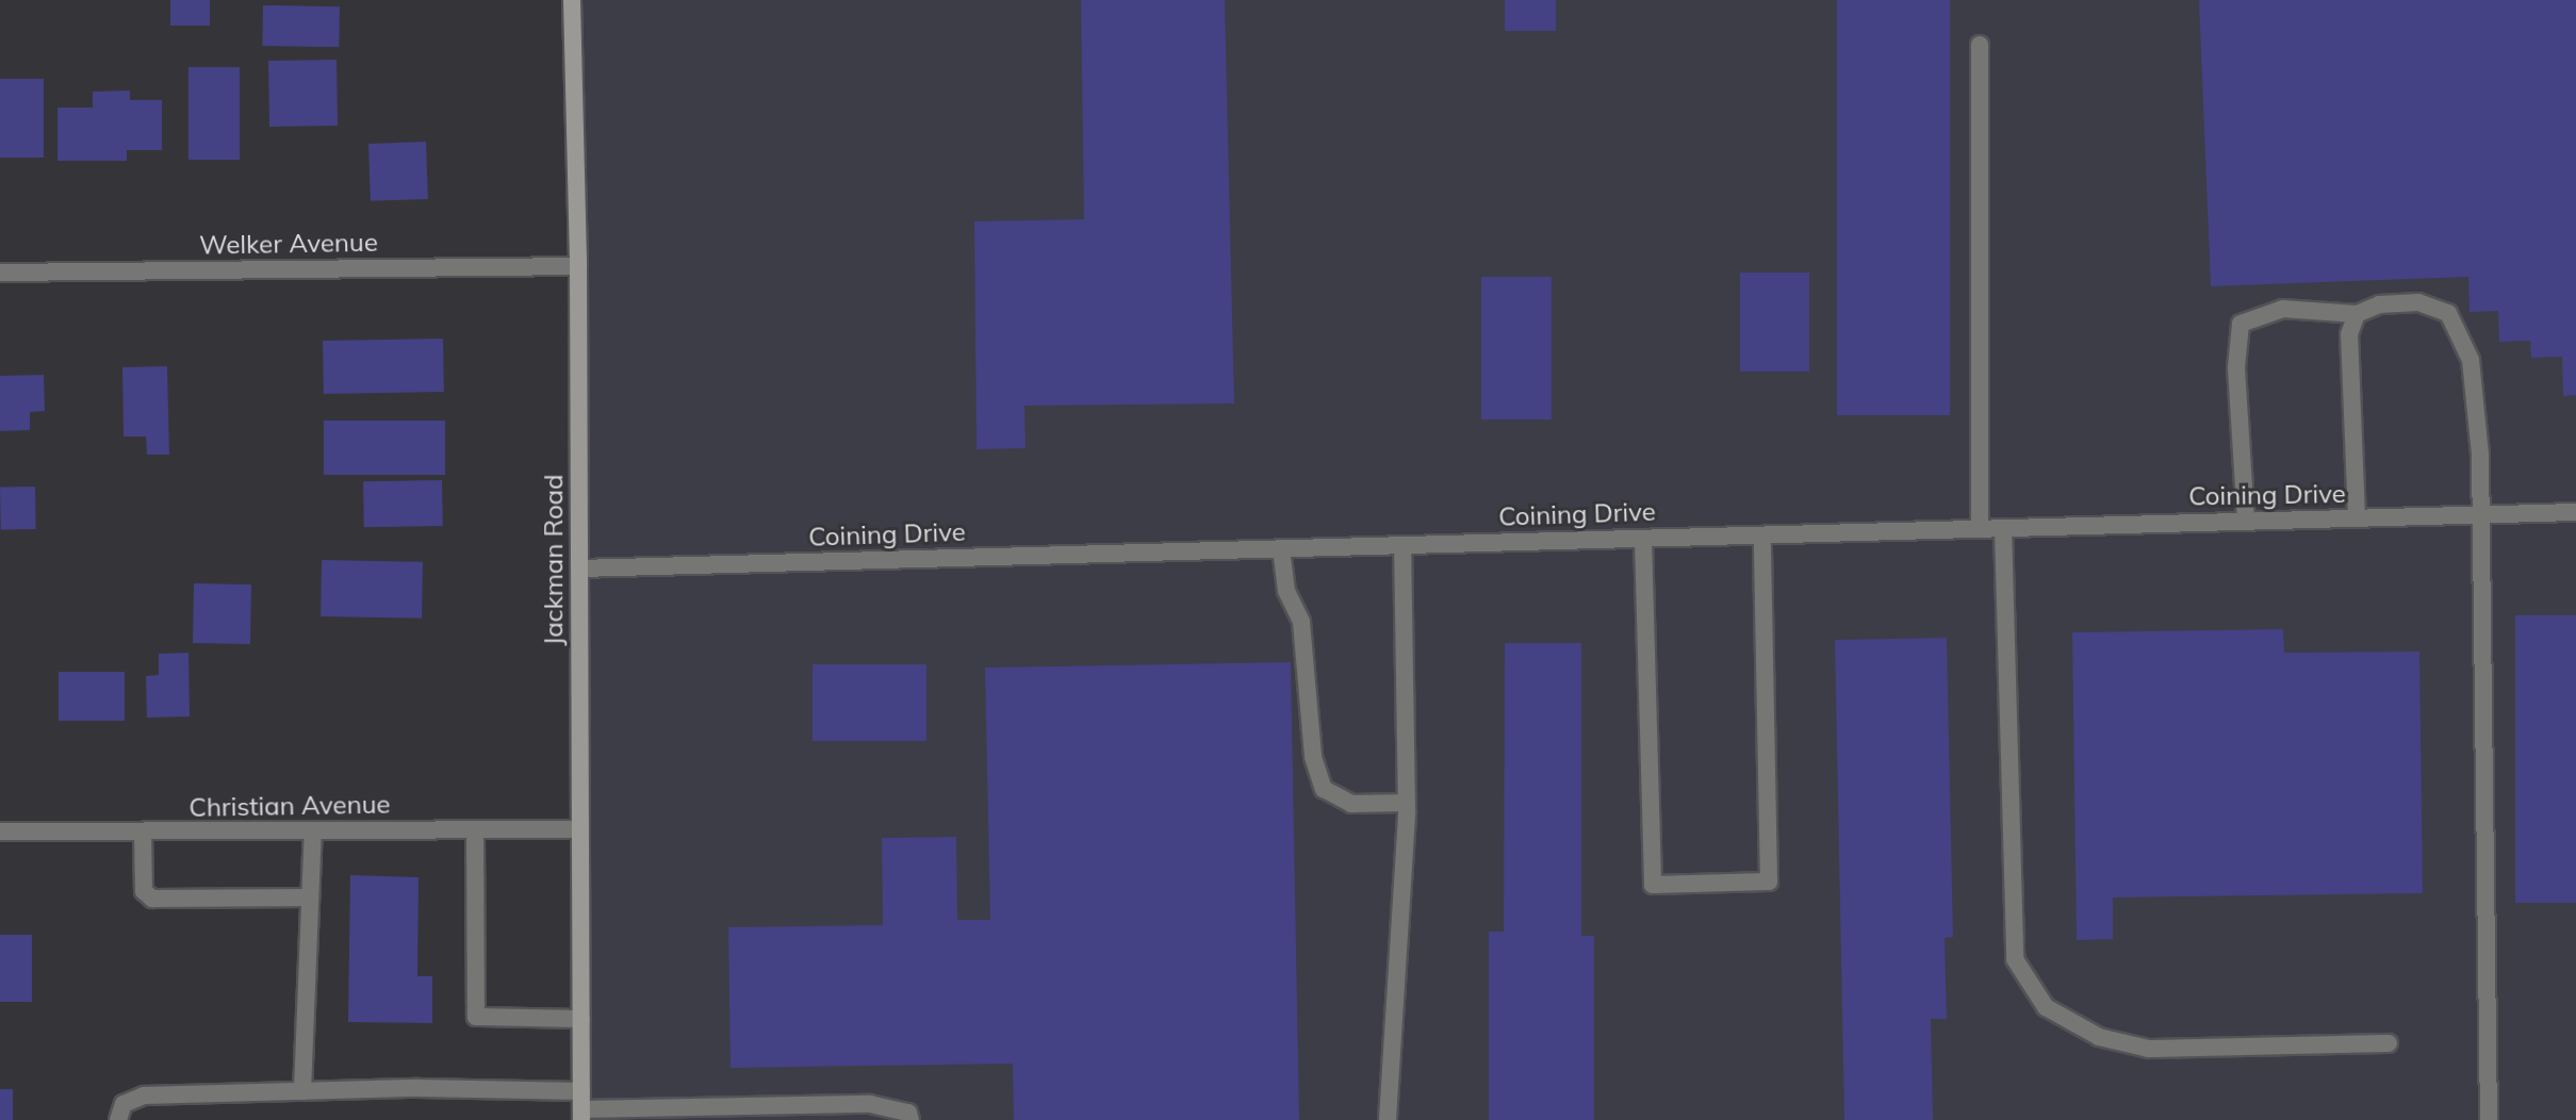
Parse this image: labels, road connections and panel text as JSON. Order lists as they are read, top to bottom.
{
  "streets": {
    "main road": ["Jackman Road"],
    "street": ["Welker Avenue", "Coining Drive", "Christian Avenue"]
  },
  "crossings": [
    ["Welker Avenue", "Jackman Road"],
    ["Coining Drive", "Jackman Road"],
    ["Jackman Road", "Christian Avenue"]
  ]
}
